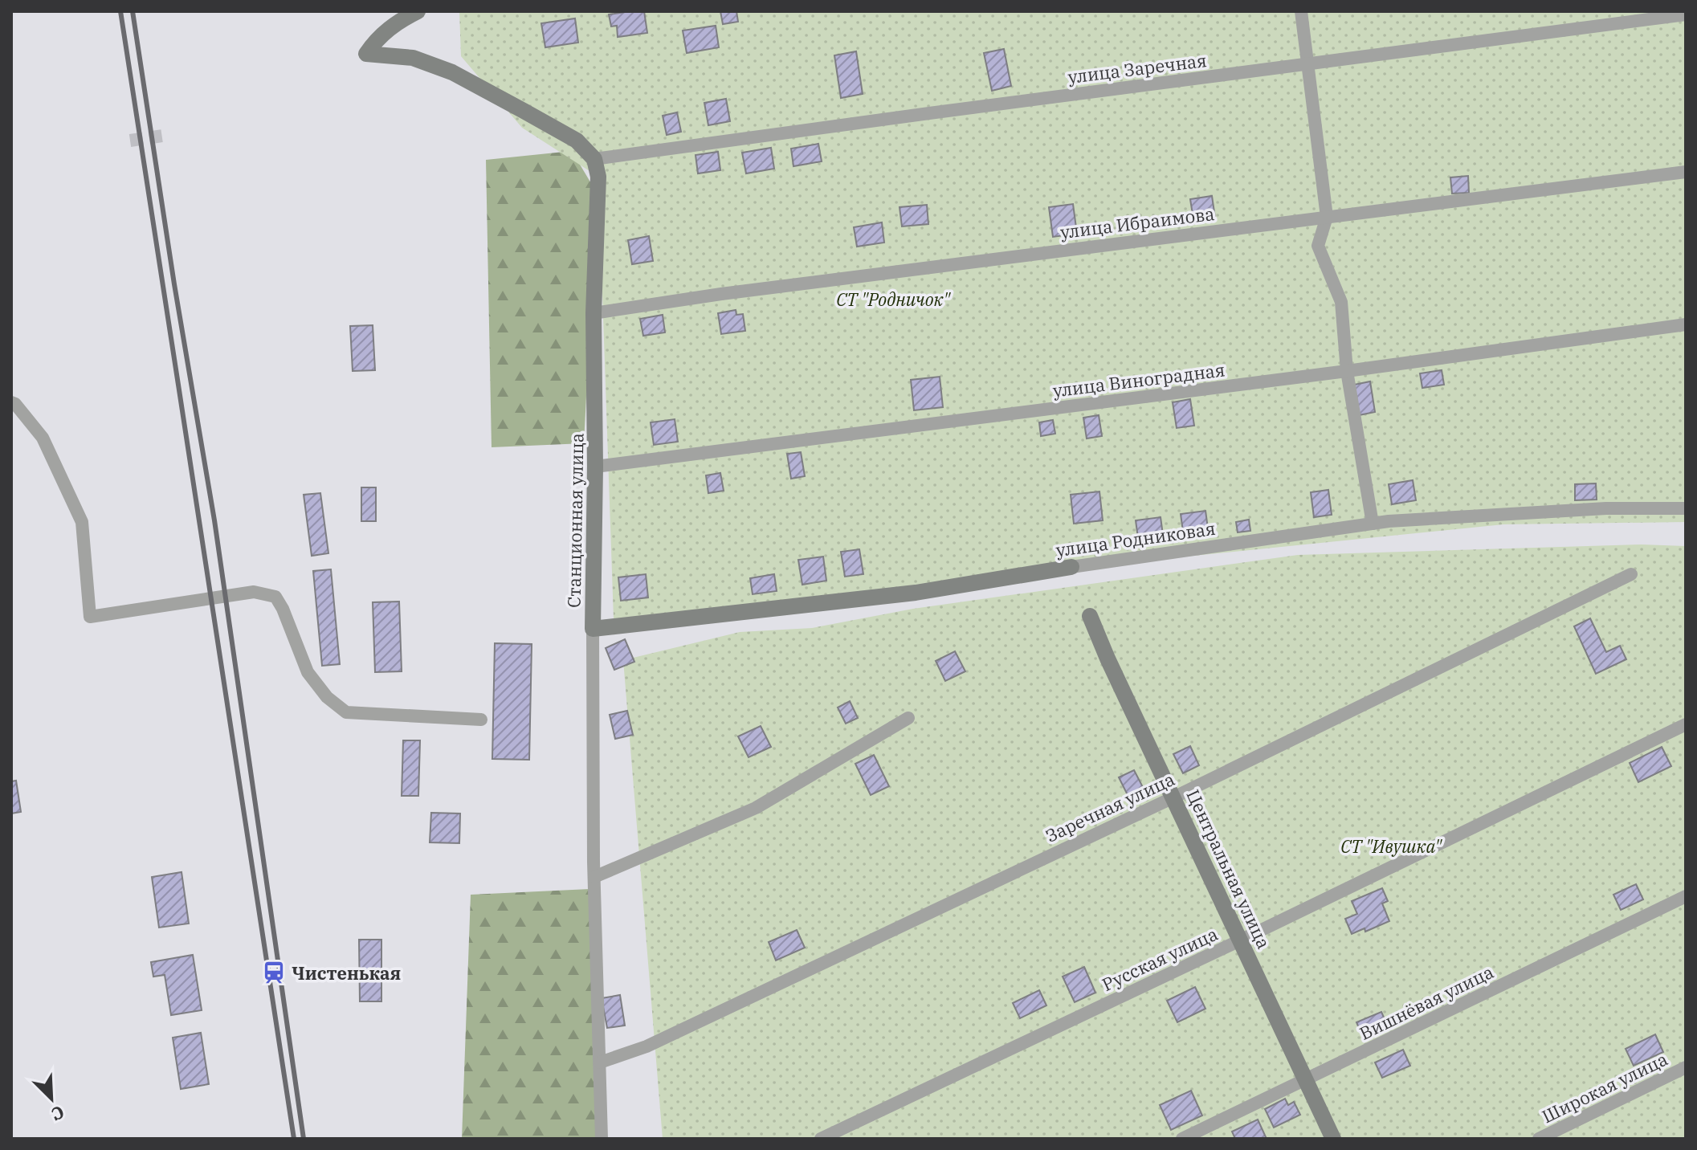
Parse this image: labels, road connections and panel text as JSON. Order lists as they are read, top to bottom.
{
  "streets": {
    "street": [
      "улица Заречная",
      "улица Ибраимова",
      "улица Виноградная",
      "Станционная улица",
      "улица Родниковая",
      "Заречная улица",
      "Центральная улица",
      "Русская улица",
      "Вишнёвая улица",
      "Широкая улица"
    ]
  },
  "crossings": [
    ["улица Заречная", "Станционная улица"],
    ["улица Ибраимова", "Станционная улица"],
    ["улица Виноградная", "Станционная улица"],
    ["Станционная улица", "улица Родниковая"],
    ["Станционная улица", "Заречная улица"],
    ["Заречная улица", "Центральная улица"],
    ["Центральная улица", "Русская улица"],
    ["Центральная улица", "Вишнёвая улица"]
  ],
  "parks": ["СТ \"Родничок\"", "СТ \"Ивушка\""],
  "places": {
    "station": ["Чистенькая"]
  },
  "north": "bottom right"
}
